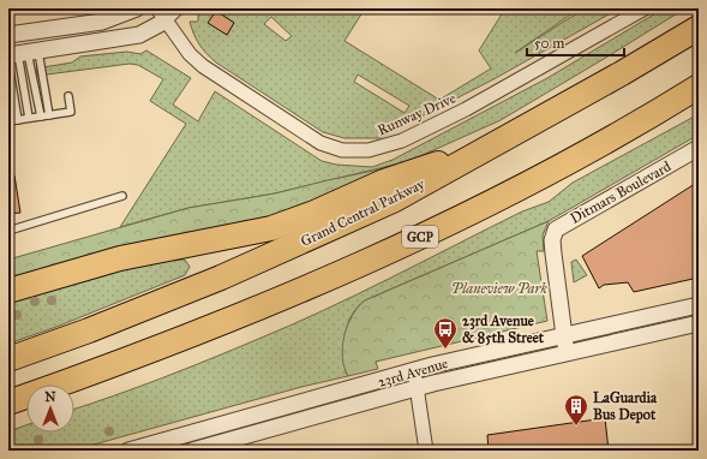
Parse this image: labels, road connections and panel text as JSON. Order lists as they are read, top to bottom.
{
  "streets": {
    "highway": ["Grand Central Parkway", "GCP"],
    "street": ["Runway Drive", "Ditmars Boulevard", "23rd Avenue"]
  },
  "crossings": [
    ["Ditmars Boulevard", "23rd Avenue"]
  ],
  "parks": ["Planeview Park"],
  "places": {
    "bus stop": ["23rd Avenue & 85th Street"],
    "building": ["LaGuardia Bus Depot"]
  },
  "scale_bar": "50 m",
  "north": "top"
}
